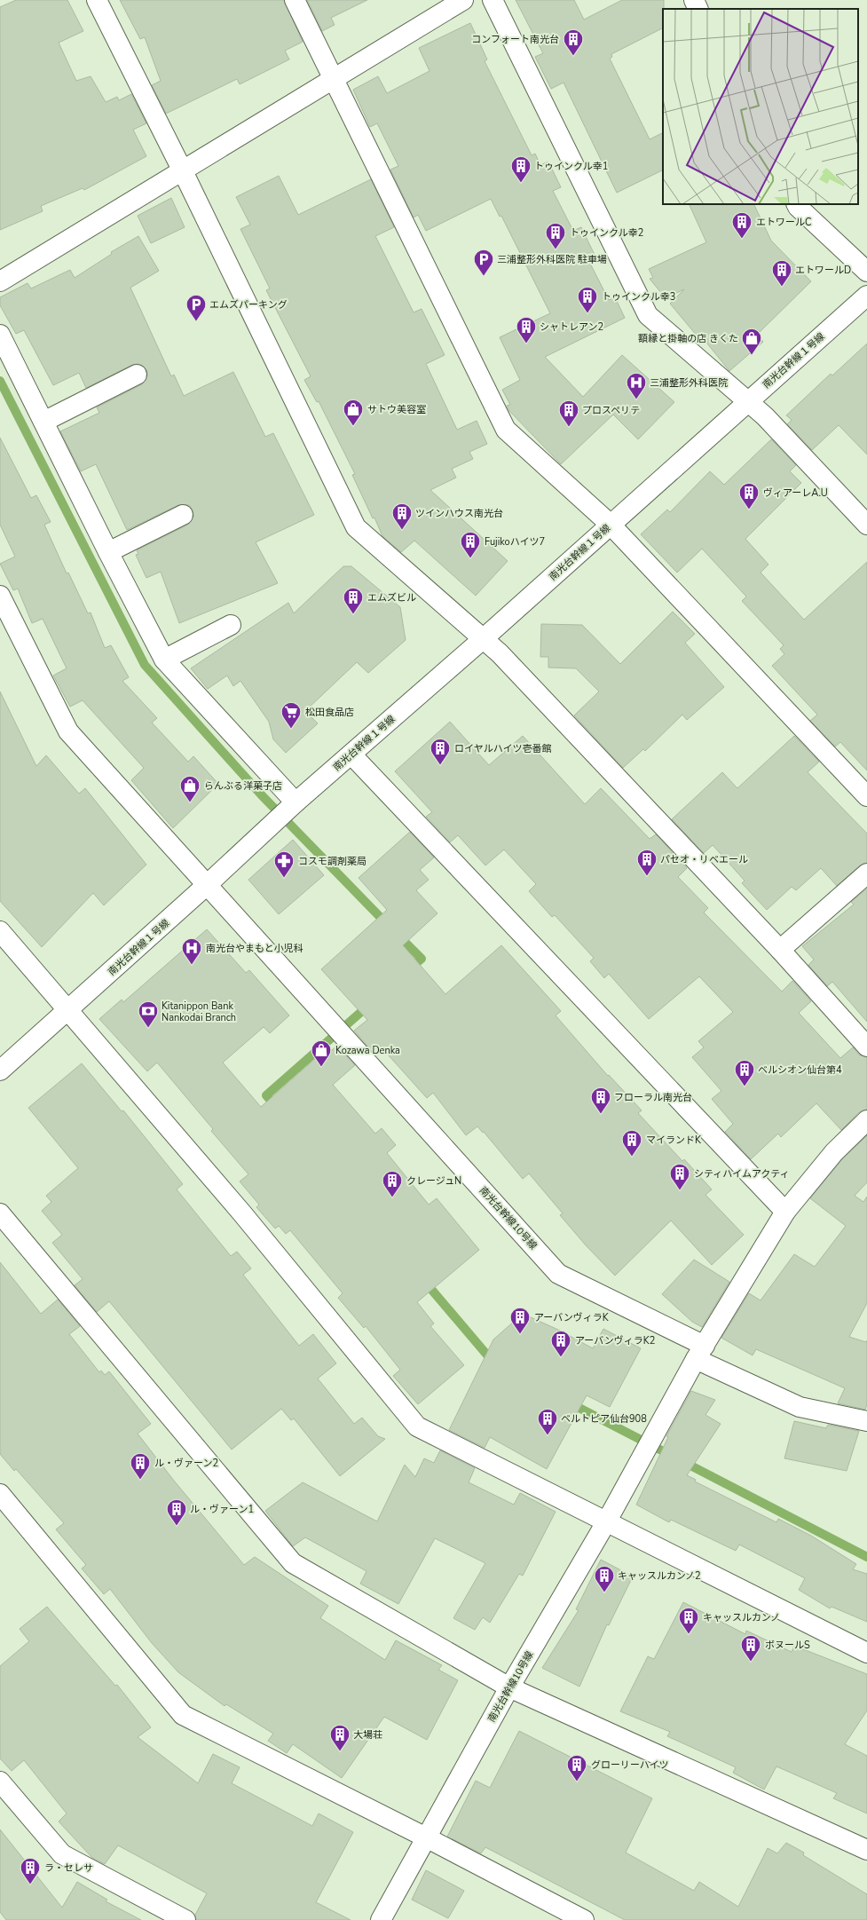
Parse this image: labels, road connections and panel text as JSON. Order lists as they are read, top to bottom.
{
  "streets": {
    "street": ["南光台幹線１号線", "南光台幹線10号線"]
  },
  "crossings": [
    ["南光台幹線１号線", "南光台幹線10号線"]
  ],
  "places": {
    "building": [
      "コンフォート南光台",
      "トゥインクル幸1",
      "エトワールC",
      "トゥインクル幸2",
      "エトワールD",
      "トゥインクル幸3",
      "シャトレアン2",
      "プロスペリテ",
      "ヴィアーレA.U",
      "ツインハウス南光台",
      "Fujikoハイツ7",
      "エムズビル",
      "ロイヤルハイツ壱番館",
      "パセオ・リベエール",
      "ベルシオン仙台第4",
      "フローラル南光台",
      "マイランドK",
      "シティハイムアクティ",
      "クレージュN",
      "アーバンヴィラK",
      "アーバンヴィラK2",
      "ベルトピア仙台908",
      "ル・ヴァーン2",
      "ル・ヴァーン1",
      "キャッスルカンノ2",
      "キャッスルカンノ",
      "ボヌールS",
      "大場荘",
      "グローリーハイツ",
      "ラ・セレサ"
    ],
    "parking": ["三浦整形外科医院 駐車場", "エムズパーキング"],
    "shop": [
      "額縁と掛軸の店 きくた",
      "サトウ美容室",
      "らんぶる洋菓子店",
      "Kozawa Denka"
    ],
    "hospital": ["三浦整形外科医院", "南光台やまもと小児科"],
    "supermarket": ["松田食品店"],
    "pharmacy": ["コスモ調剤薬局"],
    "bank": ["Kitanippon Bank Nankodai Branch"]
  }
}
